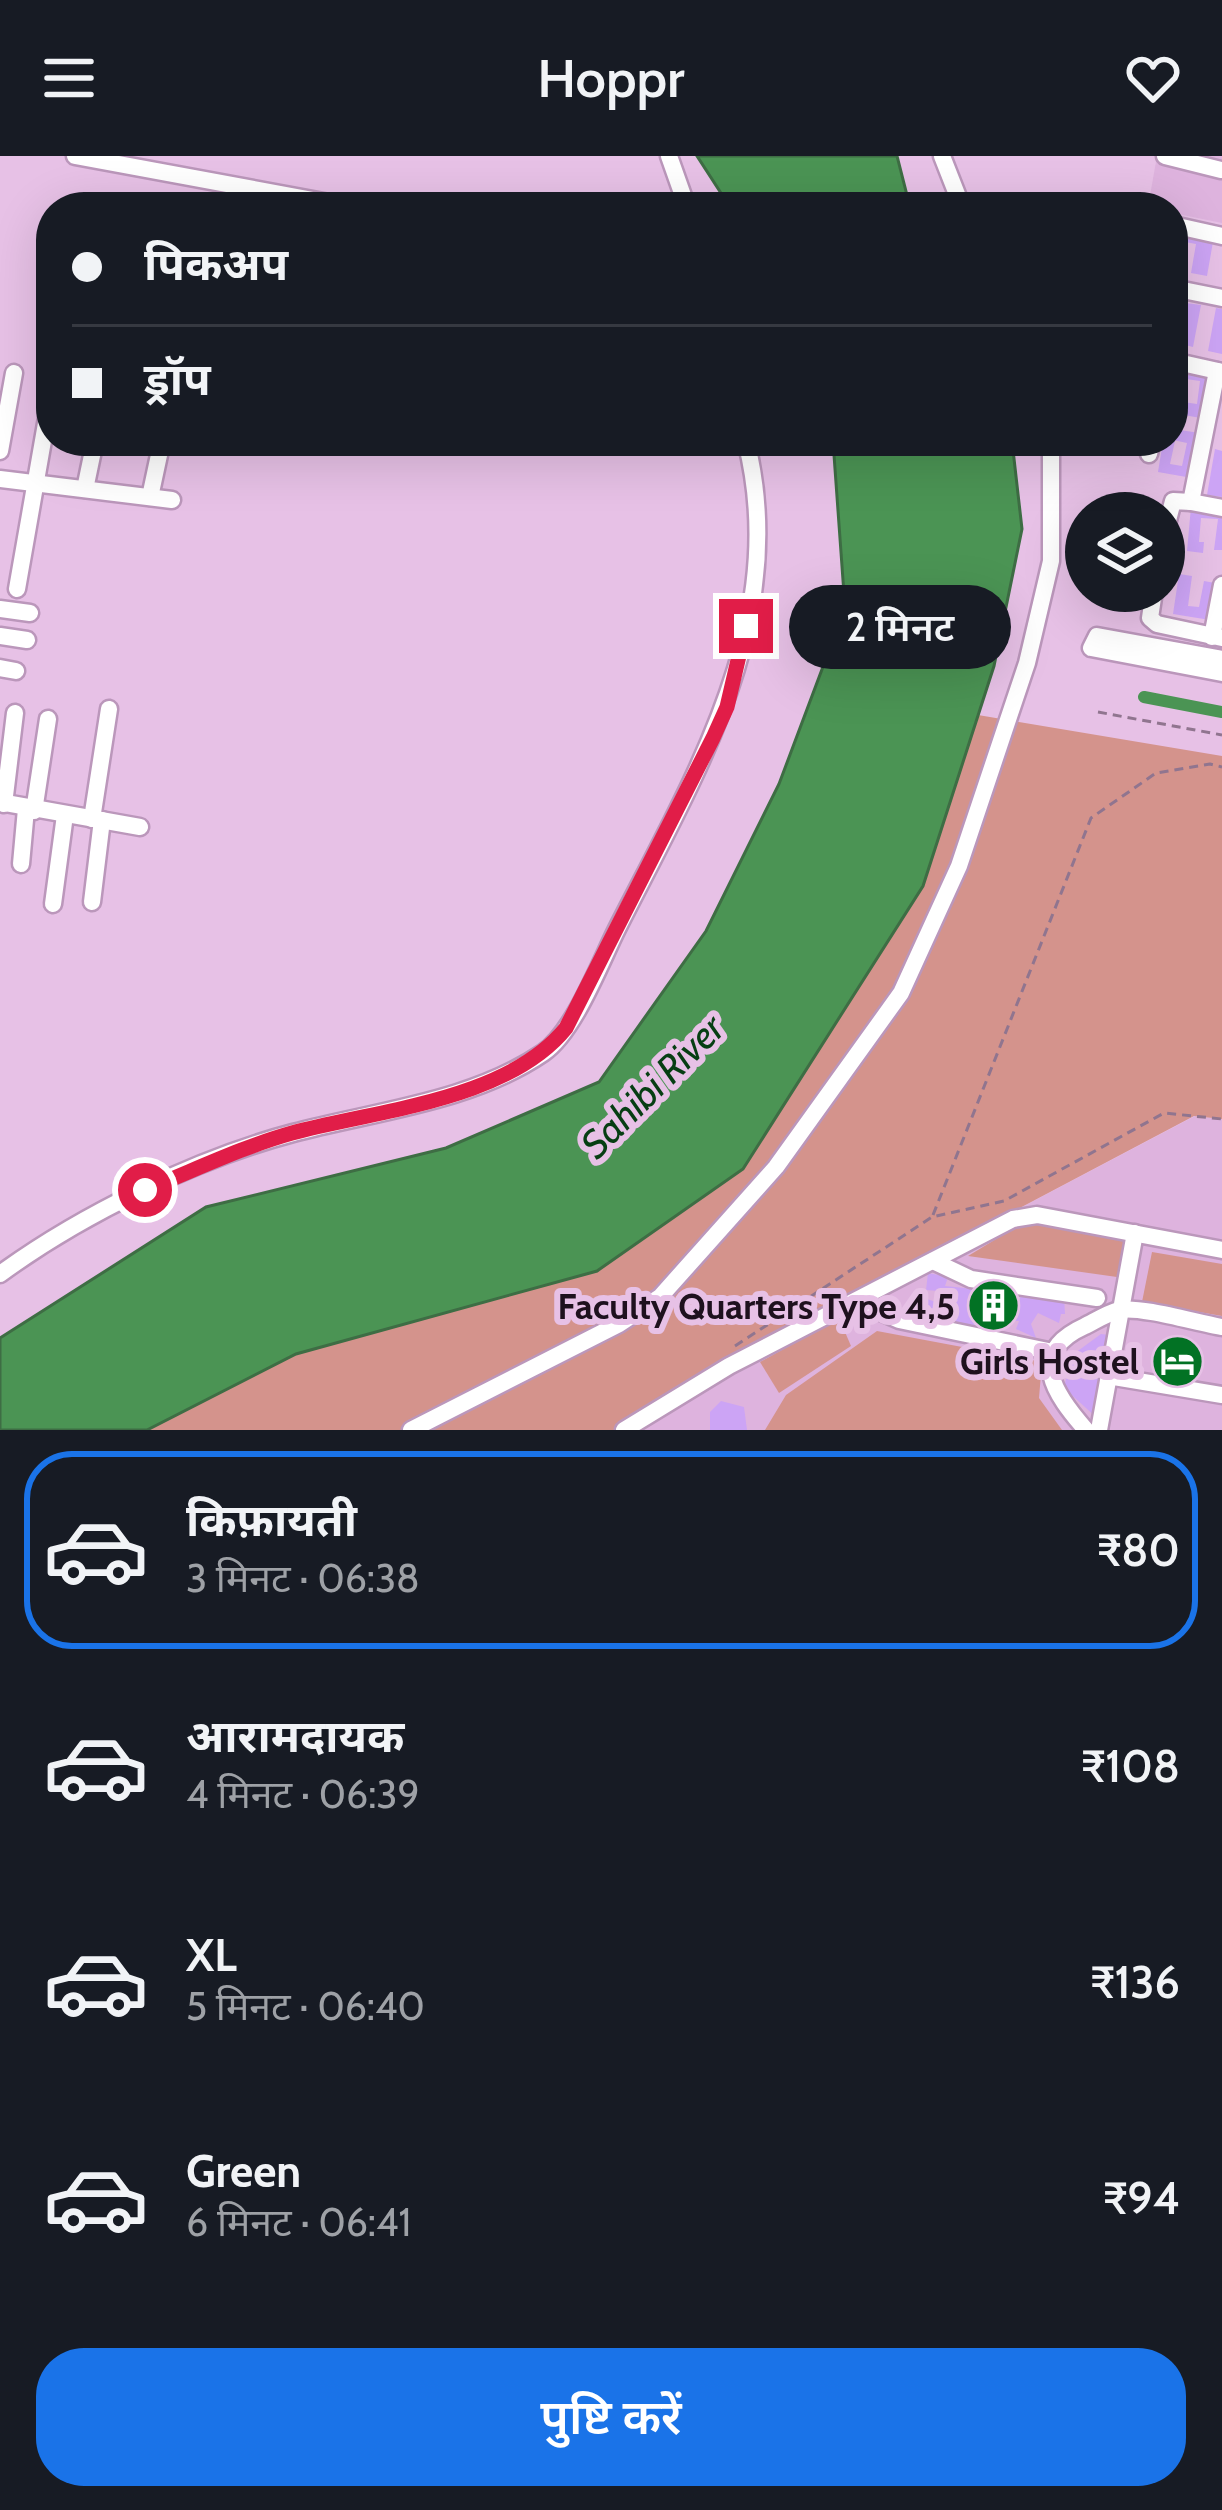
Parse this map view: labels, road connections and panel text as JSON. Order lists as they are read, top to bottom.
{
  "water": ["Sahibi River"],
  "places": {
    "building": ["Faculty Quarters Type 4,5"],
    "hotel": ["Girls Hostel"]
  },
  "page": {
    "header": "Hoppr",
    "banner": ["पिकअप", "ड्रॉप"],
    "bubble": "2 मिनट",
    "list": [
      {
        "name": "किफ़ायती",
        "note": "3 मिनट · 06:38",
        "value": "₹80"
      },
      {
        "name": "आरामदायक",
        "note": "4 मिनट · 06:39",
        "value": "₹108"
      },
      {
        "name": "XL",
        "note": "5 मिनट · 06:40",
        "value": "₹136"
      },
      {
        "name": "Green",
        "note": "6 मिनट · 06:41",
        "value": "₹94"
      }
    ],
    "buttons": "पुष्टि करें"
  }
}
